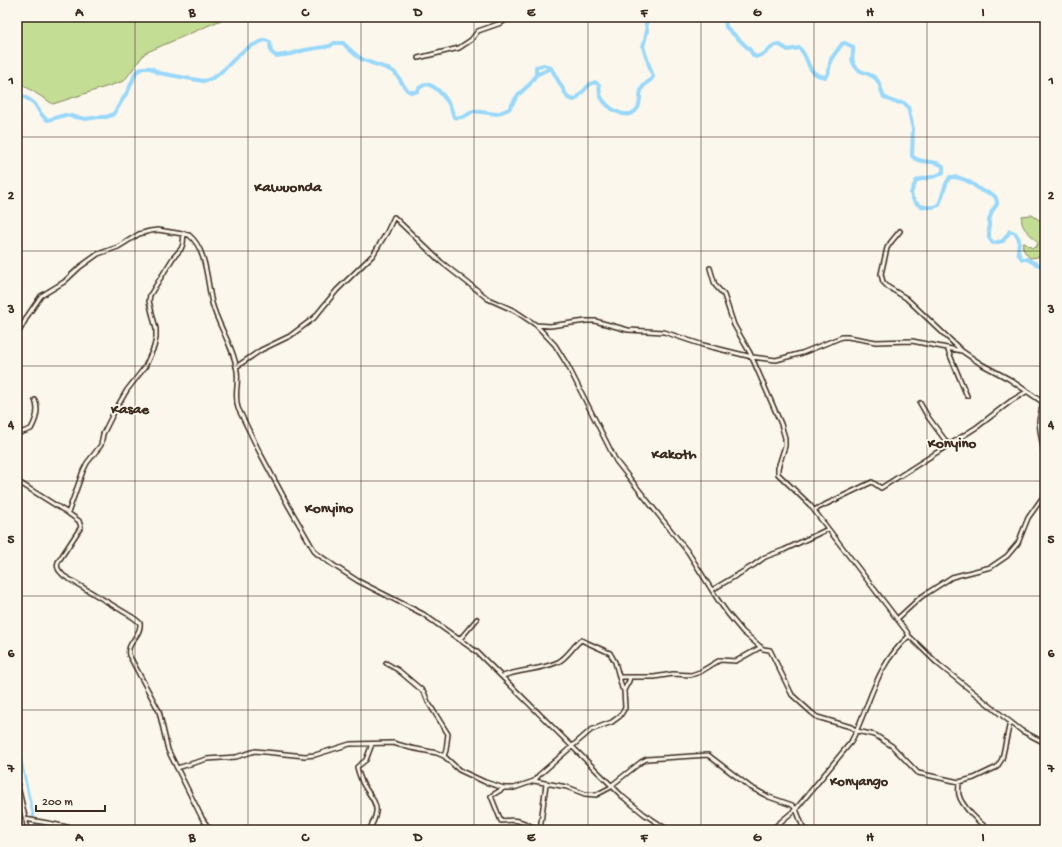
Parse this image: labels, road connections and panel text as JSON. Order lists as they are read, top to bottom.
{
  "districts": [
    "Kawuonda",
    "Kasae",
    "Konyino",
    "Kakoth",
    "Konyino",
    "Konyango"
  ],
  "scale_bar": "200 m",
  "grid": {
    "columns": [
      "A",
      "B",
      "C",
      "D",
      "E",
      "F",
      "G",
      "H",
      "I"
    ],
    "rows": [
      "1",
      "2",
      "3",
      "4",
      "5",
      "6",
      "7"
    ]
  }
}
